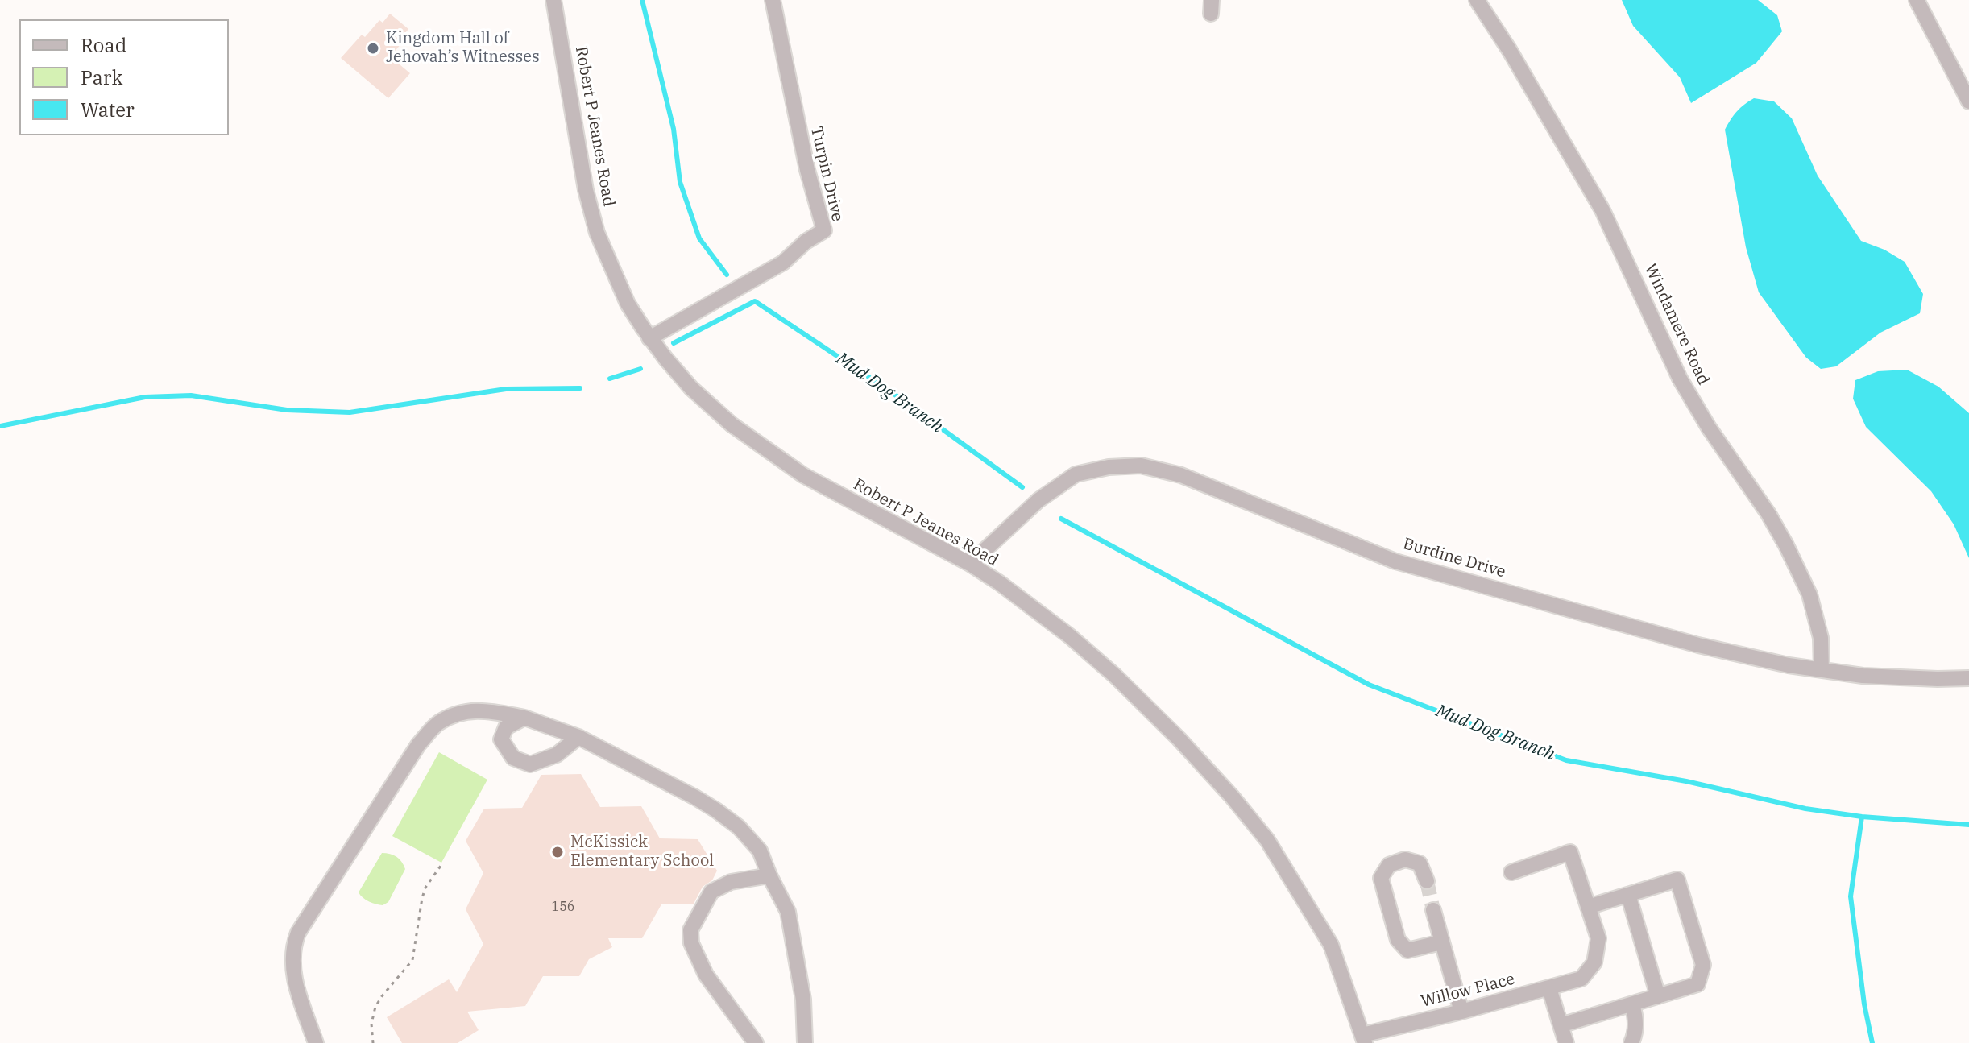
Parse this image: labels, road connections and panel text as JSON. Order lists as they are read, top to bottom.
{
  "streets": {
    "street": [
      "Robert P Jeanes Road",
      "Turpin Drive",
      "Windamere Road",
      "Burdine Drive",
      "Willow Place"
    ]
  },
  "crossings": [
    ["Robert P Jeanes Road", "Turpin Drive"],
    ["Robert P Jeanes Road", "Burdine Drive"],
    ["Robert P Jeanes Road", "Willow Place"],
    ["Windamere Road", "Burdine Drive"]
  ],
  "water": ["Mud Dog Branch"],
  "places": ["Kingdom Hall of Jehovah’s Witnesses", "McKissick Elementary School"],
  "house_numbers": ["156"],
  "legend": ["Road", "Park", "Water"]
}
